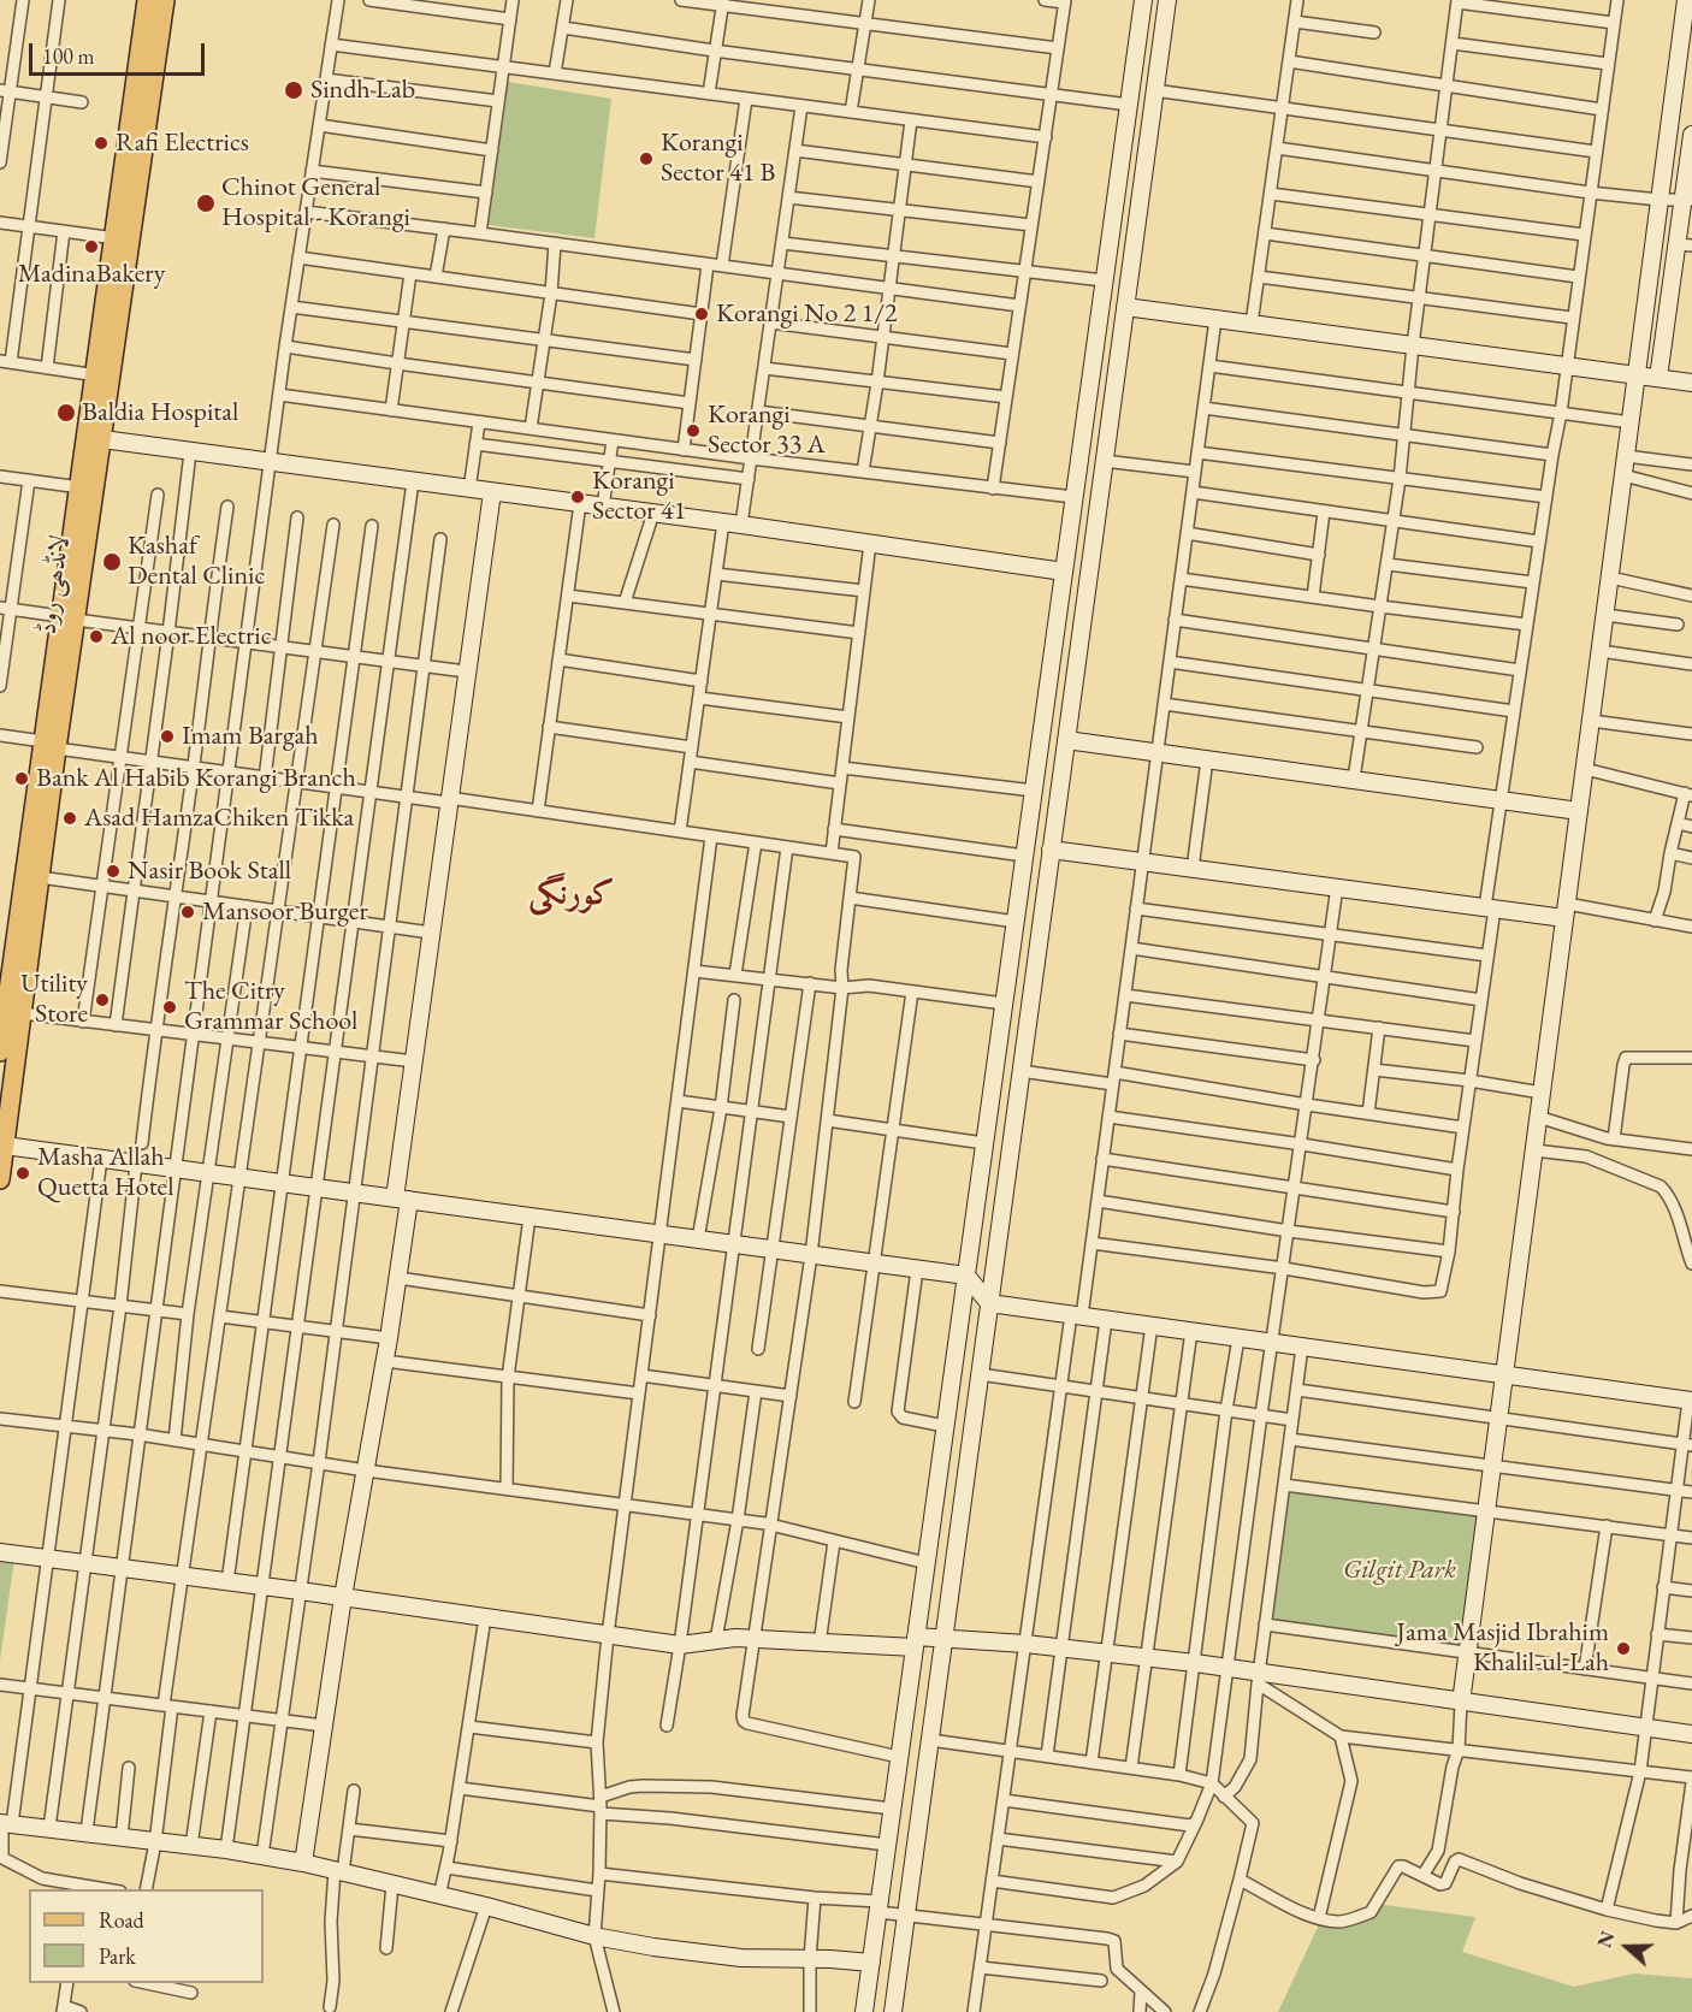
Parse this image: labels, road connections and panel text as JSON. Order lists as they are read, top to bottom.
{
  "streets": {
    "main road": ["لانڈھی روڈ"]
  },
  "districts": ["کورنگی"],
  "parks": ["Gilgit Park"],
  "places": [
    "Sindh Lab",
    "Rafi Electrics",
    "Korangi Sector 41 B",
    "Chinot General Hospital - Korangi",
    "MadinaBakery",
    "Korangi No 2 1/2",
    "Baldia Hospital",
    "Korangi Sector 33 A",
    "Korangi Sector 41",
    "Kashaf Dental Clinic",
    "Al noor Electric",
    "Imam Bargah",
    "Bank Al Habib Korangi Branch",
    "Asad HamzaChiken Tikka",
    "Nasir Book Stall",
    "Mansoor Burger",
    "Utility Store",
    "The Citry Grammar School",
    "Masha Allah Quetta Hotel",
    "Jama Masjid Ibrahim Khalil-ul-Lah"
  ],
  "legend": ["Road", "Park"],
  "scale_bar": "100 m",
  "north": "left"
}
